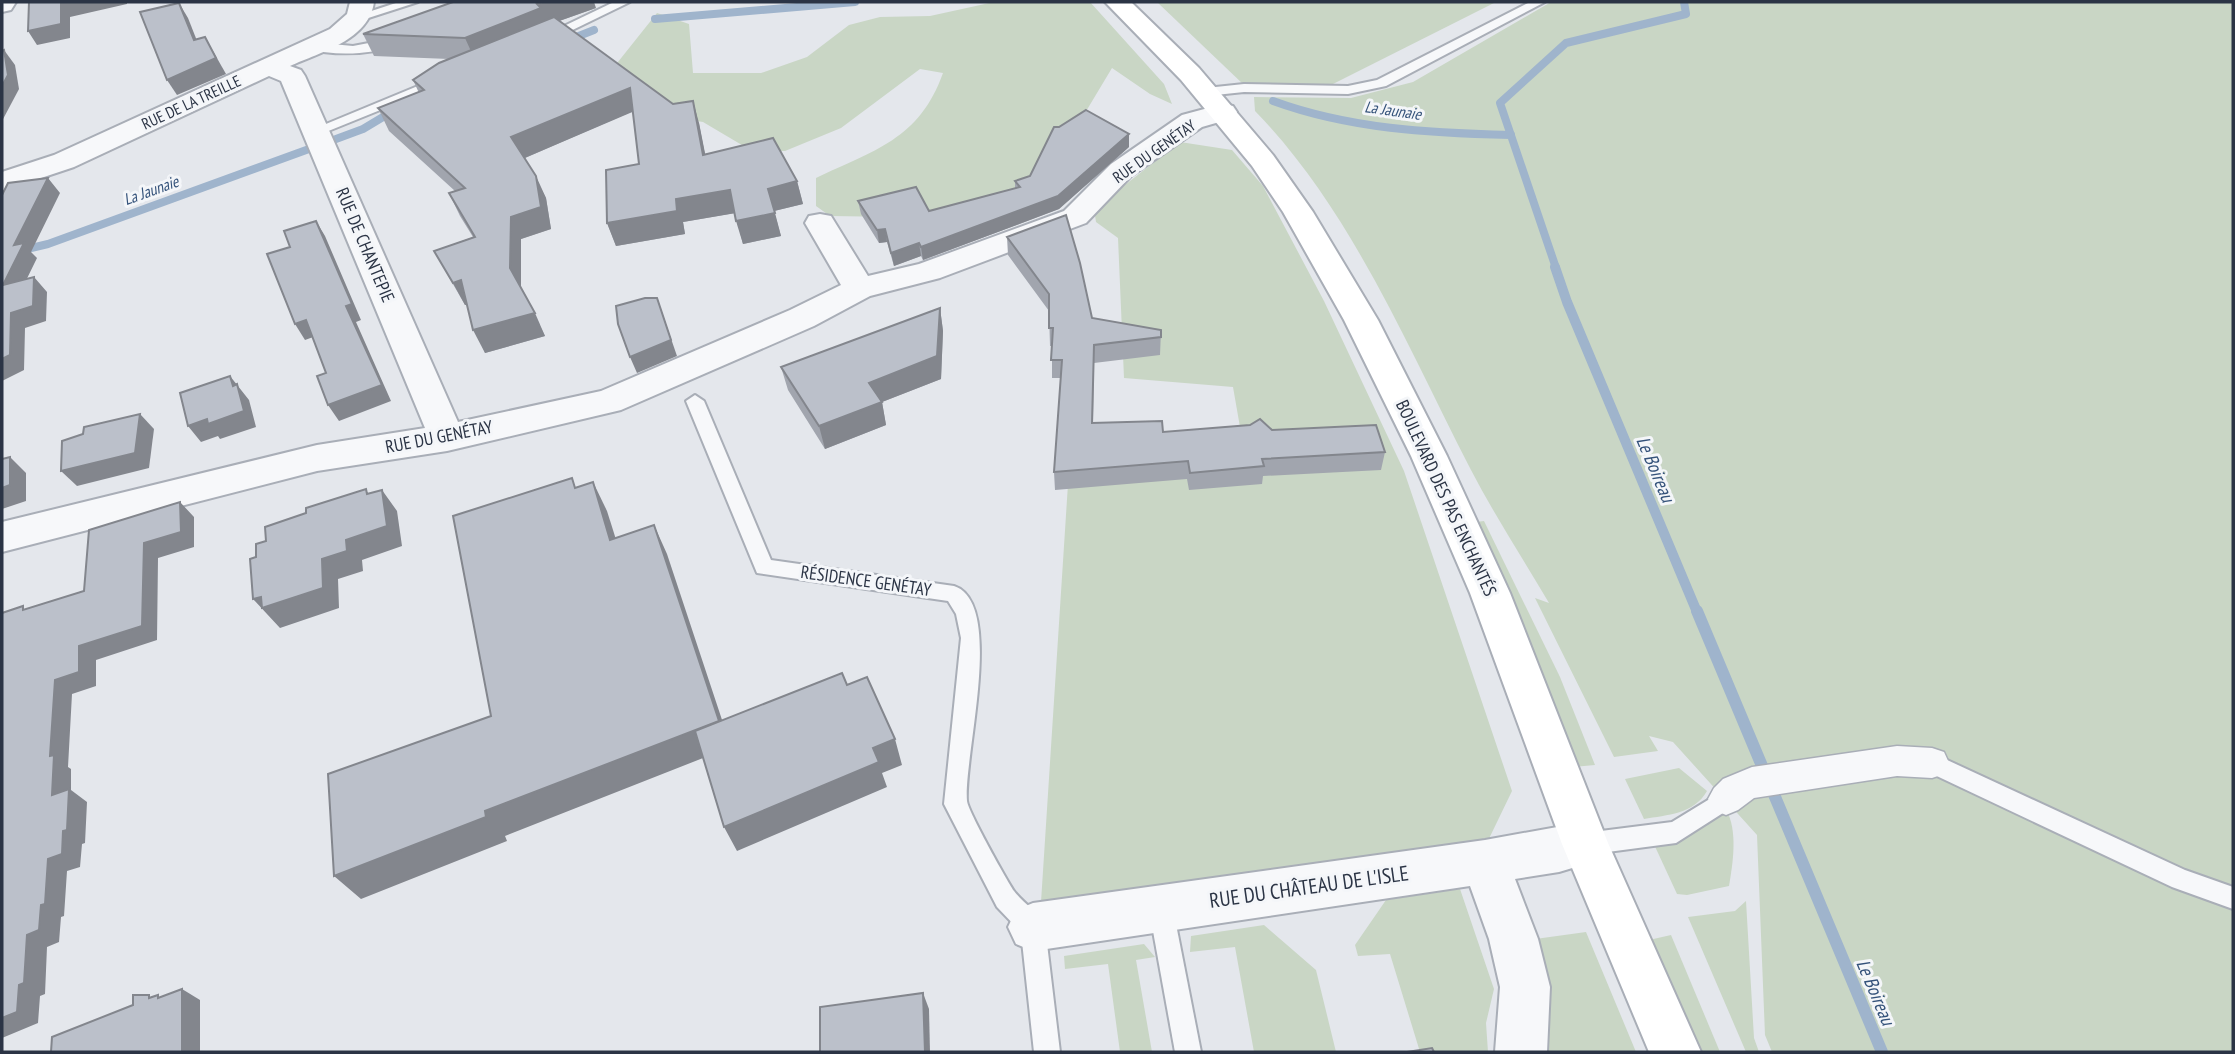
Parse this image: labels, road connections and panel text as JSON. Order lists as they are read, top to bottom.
{
  "streets": {
    "main road": ["BOULEVARD DES PAS ENCHANTÉS"],
    "street": [
      "RUE DE LA TREILLE",
      "RUE DU GENÉTAY",
      "RUE DE CHANTEPIE",
      "RUE DU CHÂTEAU DE L'ISLE"
    ],
    "lane": ["RÉSIDENCE GENÉTAY"]
  },
  "crossings": [
    ["RUE DE LA TREILLE", "RUE DE CHANTEPIE"],
    ["RUE DU GENÉTAY", "RUE DE CHANTEPIE"],
    ["RUE DU GENÉTAY", "BOULEVARD DES PAS ENCHANTÉS"],
    ["BOULEVARD DES PAS ENCHANTÉS", "RUE DU CHÂTEAU DE L'ISLE"],
    ["RÉSIDENCE GENÉTAY", "RUE DU CHÂTEAU DE L'ISLE"]
  ],
  "water": ["La Jaunaie", "Le Boireau"]
}
